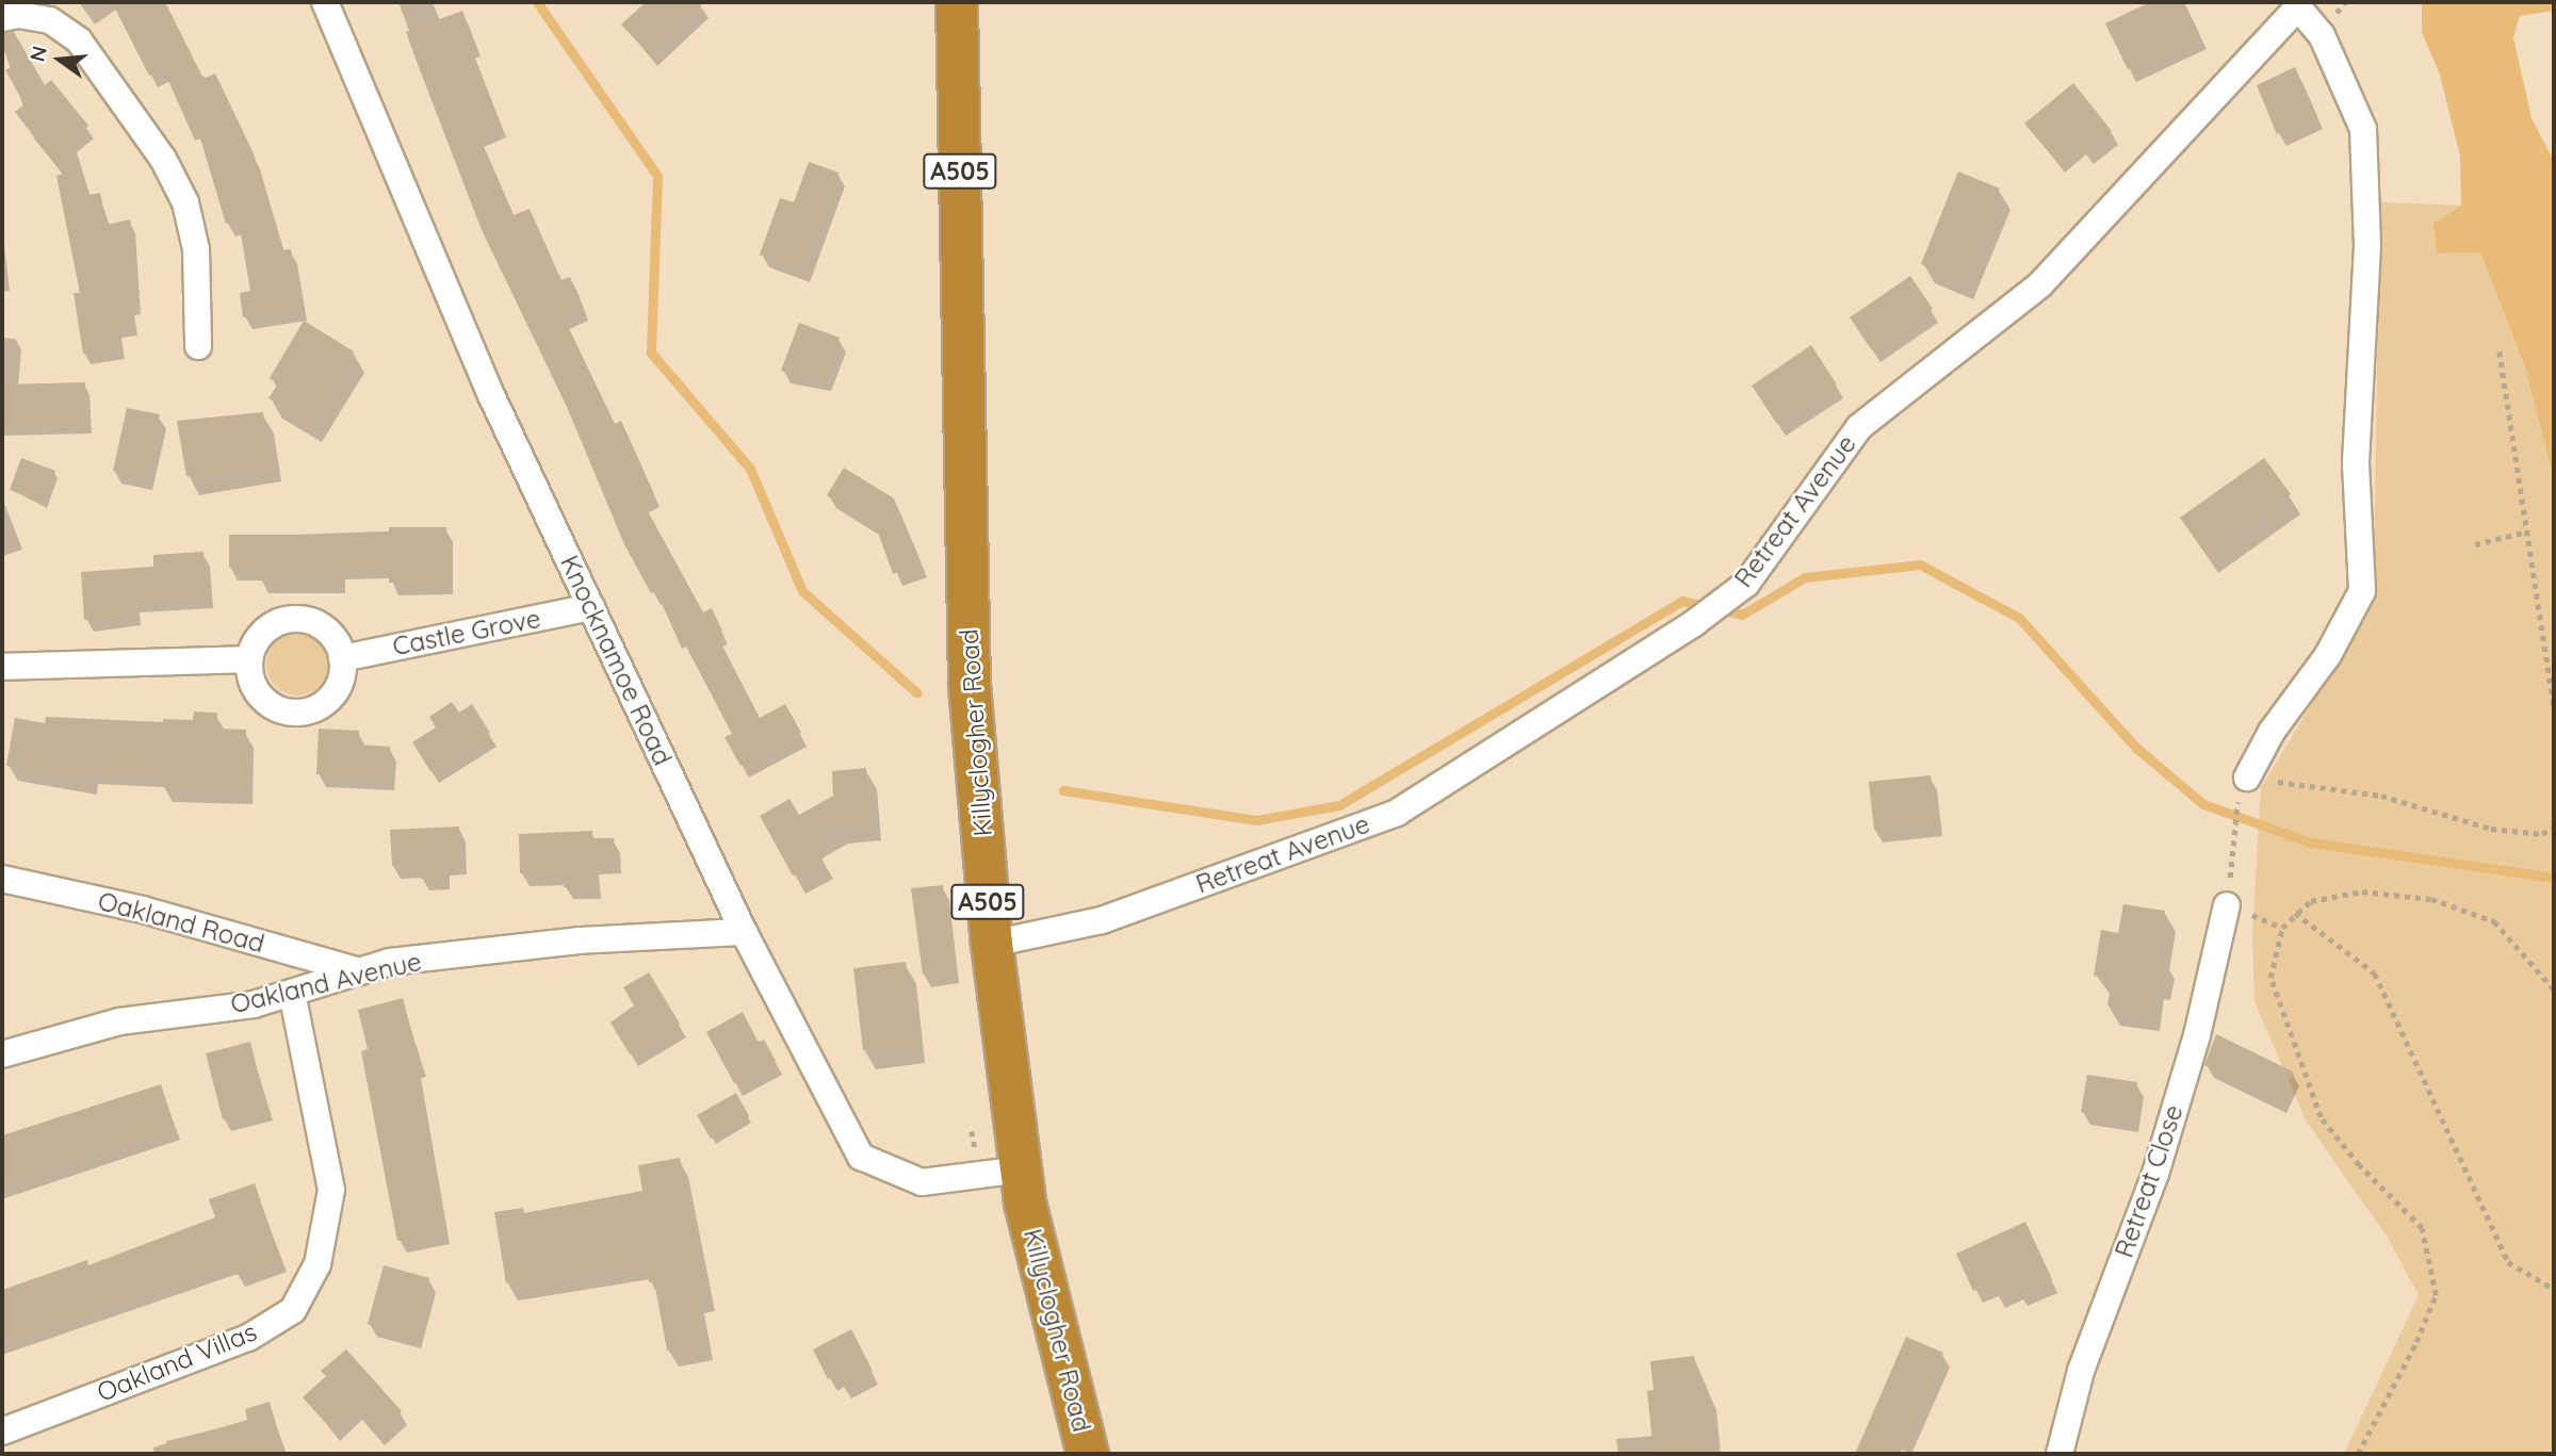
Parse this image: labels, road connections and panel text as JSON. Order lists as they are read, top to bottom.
{
  "streets": {
    "highway": ["A505", "Killyclogher Road"],
    "street": [
      "Retreat Avenue",
      "Castle Grove",
      "Knocknamoe Road",
      "Oakland Road",
      "Oakland Avenue",
      "Retreat Close",
      "Oakland Villas"
    ]
  },
  "crossings": [
    ["Retreat Avenue", "Killyclogher Road"],
    ["Castle Grove", "Knocknamoe Road"],
    ["Knocknamoe Road", "Killyclogher Road"],
    ["Knocknamoe Road", "Oakland Avenue"],
    ["Oakland Road", "Oakland Avenue"],
    ["Oakland Avenue", "Oakland Villas"]
  ],
  "north": "left"
}
